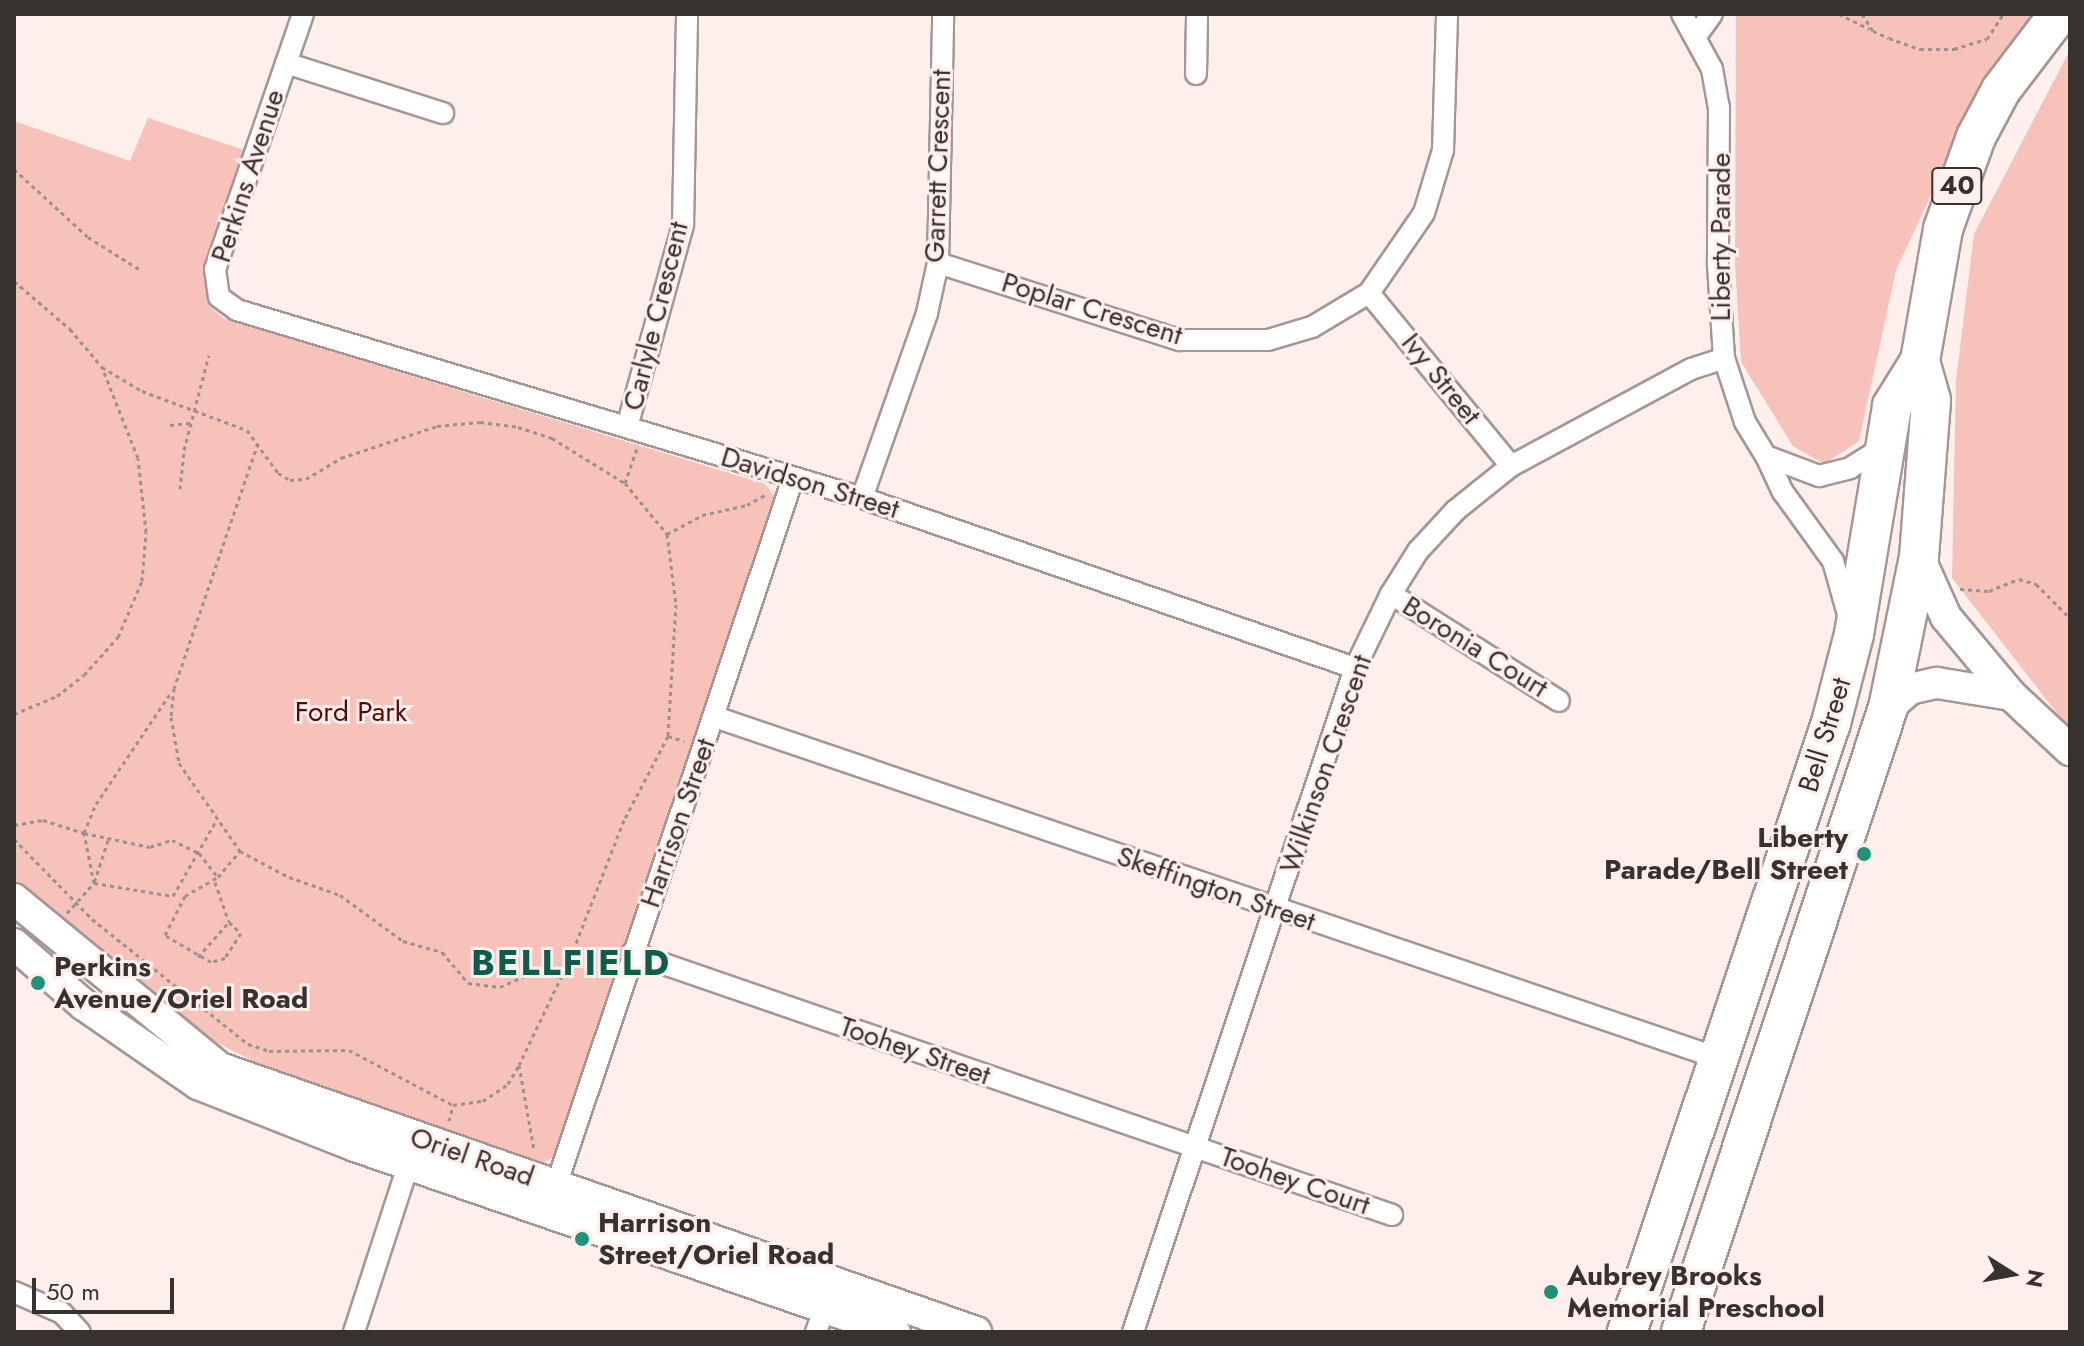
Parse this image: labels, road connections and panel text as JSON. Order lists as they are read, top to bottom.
{
  "streets": {
    "highway": ["40", "Bell Street"],
    "main road": ["Oriel Road"],
    "street": [
      "Garrett Crescent",
      "Perkins Avenue",
      "Liberty Parade",
      "Poplar Crescent",
      "Carlyle Crescent",
      "Ivy Street",
      "Davidson Street",
      "Boronia Court",
      "Wilkinson Crescent",
      "Harrison Street",
      "Skeffington Street",
      "Toohey Street",
      "Toohey Court"
    ]
  },
  "crossings": [
    ["Garrett Crescent", "Poplar Crescent"],
    ["Garrett Crescent", "Davidson Street"],
    ["Perkins Avenue", "Davidson Street"],
    ["Liberty Parade", "Bell Street"],
    ["Liberty Parade", "Wilkinson Crescent"],
    ["Poplar Crescent", "Ivy Street"],
    ["Carlyle Crescent", "Davidson Street"],
    ["Ivy Street", "Wilkinson Crescent"],
    ["Davidson Street", "Wilkinson Crescent"],
    ["Davidson Street", "Harrison Street"],
    ["Boronia Court", "Wilkinson Crescent"],
    ["Bell Street", "Skeffington Street"],
    ["Wilkinson Crescent", "Skeffington Street"],
    ["Wilkinson Crescent", "Toohey Street"],
    ["Wilkinson Crescent", "Toohey Court"],
    ["Harrison Street", "Skeffington Street"],
    ["Harrison Street", "Toohey Street"],
    ["Harrison Street", "Oriel Road"],
    ["Toohey Street", "Toohey Court"]
  ],
  "districts": ["BELLFIELD"],
  "parks": ["Ford Park"],
  "places": [
    "Liberty Parade/Bell Street",
    "Perkins Avenue/Oriel Road",
    "Harrison Street/Oriel Road",
    "Aubrey Brooks Memorial Preschool"
  ],
  "scale_bar": "50 m",
  "north": "right"
}
